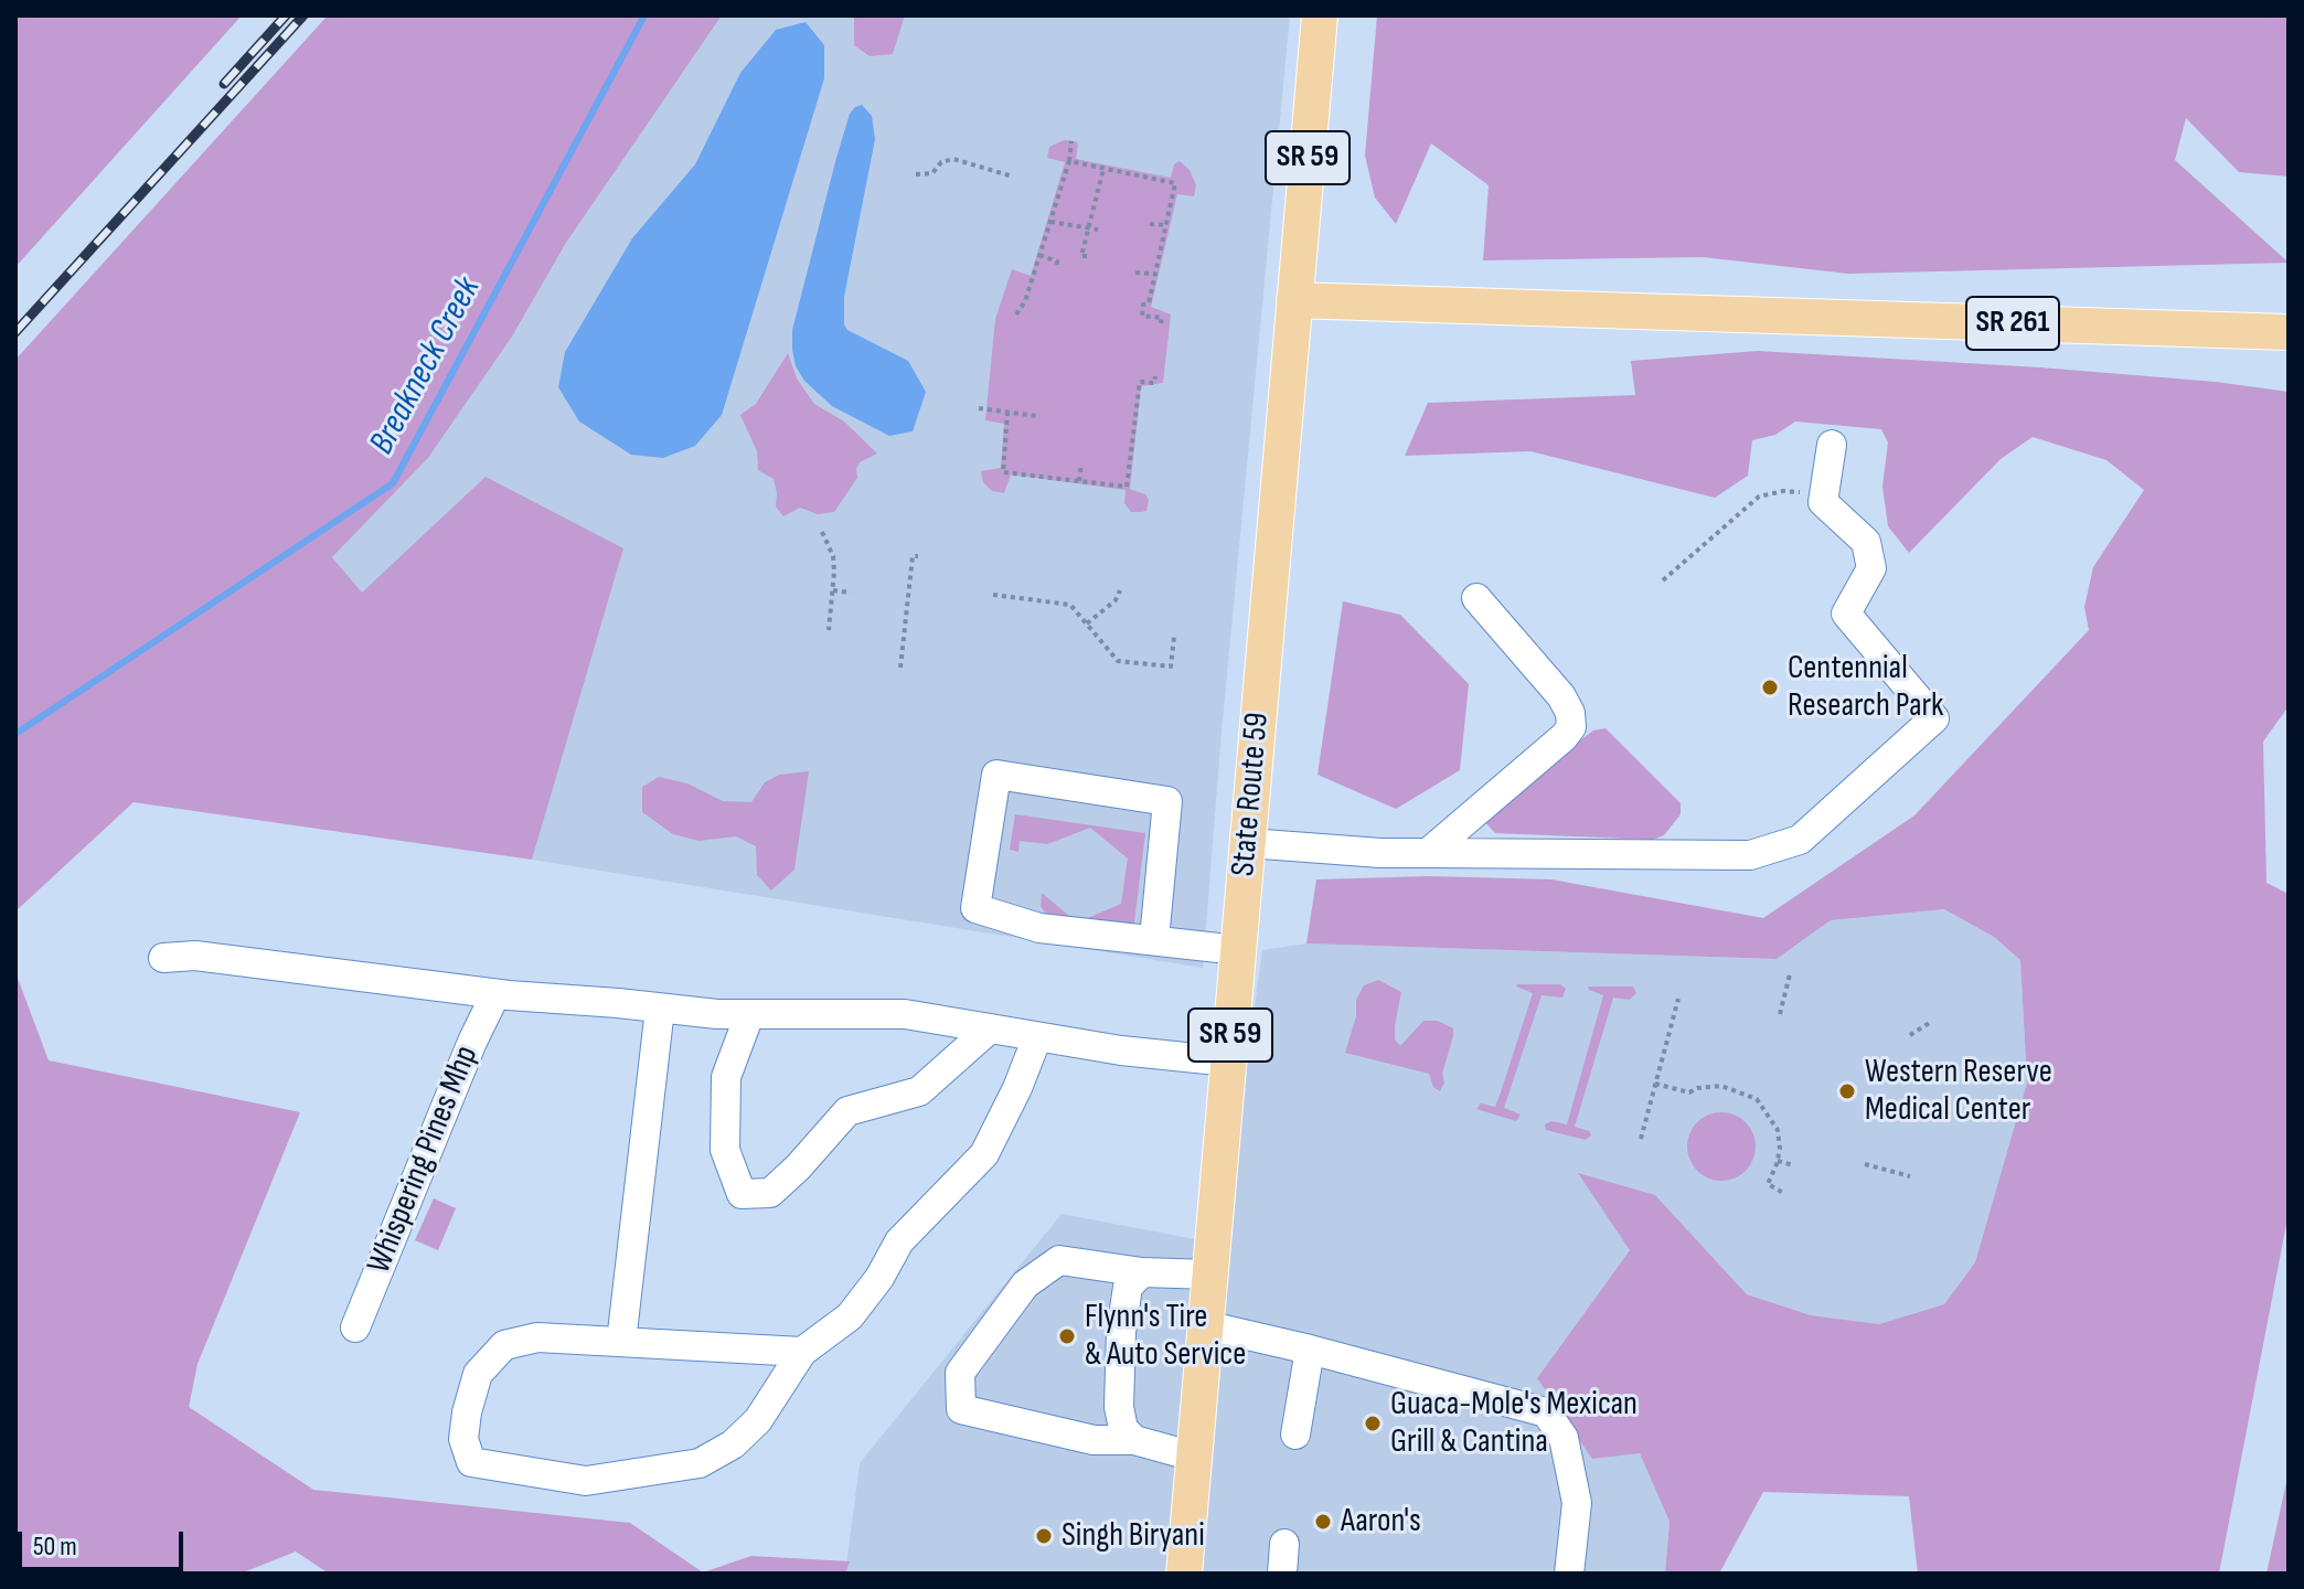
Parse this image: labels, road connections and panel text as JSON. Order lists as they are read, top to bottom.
{
  "streets": {
    "main road": ["SR 59", "SR 261", "State Route 59"],
    "street": ["Whispering Pines Mhp"]
  },
  "crossings": [
    ["SR 261", "State Route 59"]
  ],
  "water": ["Breakneck Creek"],
  "places": [
    "Centennial Research Park",
    "Western Reserve Medical Center",
    "Flynn's Tire & Auto Service",
    "Guaca-Mole's Mexican Grill & Cantina",
    "Aaron's",
    "Singh Biryani"
  ],
  "scale_bar": "50 m"
}
